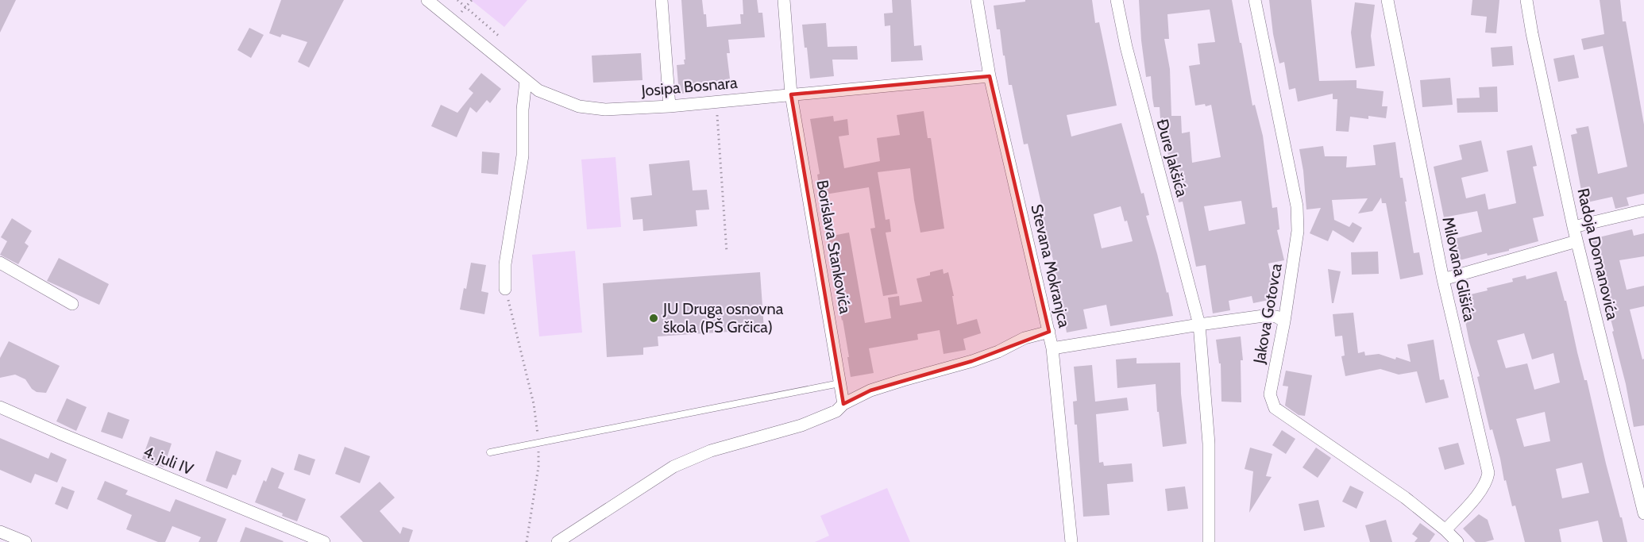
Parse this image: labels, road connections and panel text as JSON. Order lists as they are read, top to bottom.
{
  "streets": {
    "street": [
      "Josipa Bosnara",
      "Đure Jakšića",
      "Borislava Stankovića",
      "Radoja Domanovića",
      "Stevana Mokranjca",
      "Milovana Glišića",
      "Jakova Gotovca",
      "4. juli IV"
    ]
  },
  "crossings": [
    ["Josipa Bosnara", "Borislava Stankovića"],
    ["Josipa Bosnara", "Stevana Mokranjca"],
    ["Milovana Glišića", "Jakova Gotovca"]
  ],
  "places": ["JU Druga osnovna škola (PŠ Grčica)"]
}
